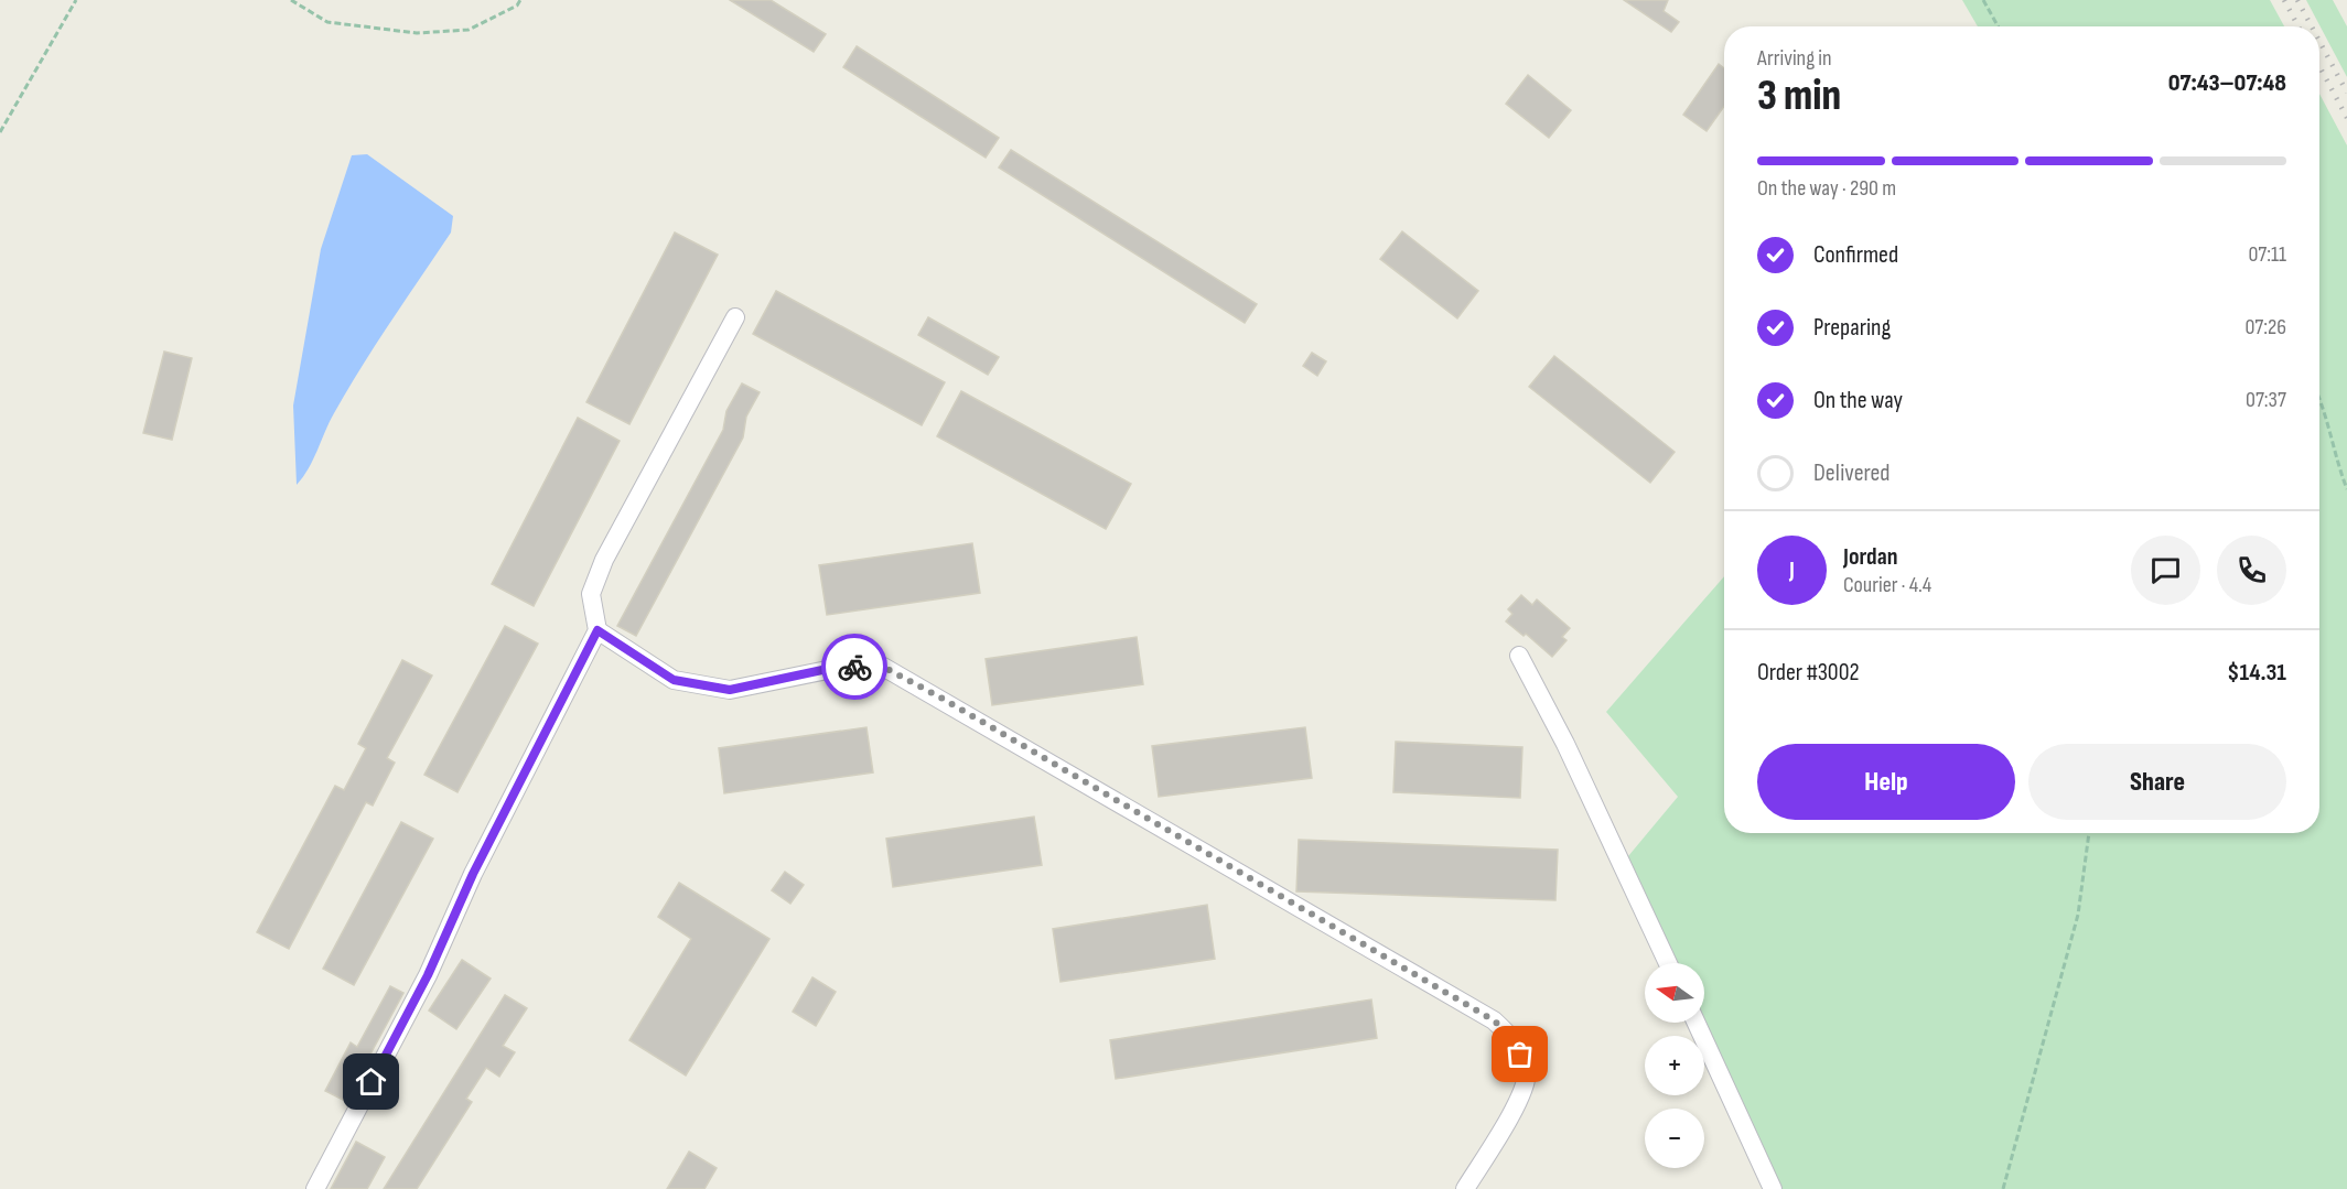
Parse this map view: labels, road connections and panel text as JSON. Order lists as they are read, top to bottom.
{
  "north": "left",
  "page": {
    "heading": ["3 min", "Arriving in", "07:43–07:48"],
    "panel": [
      "Jordan",
      "Courier · 4.4",
      "Order #3002",
      "$14.31"
    ],
    "bar": "On the way · 290 m",
    "list": [
      ["Confirmed", "07:11"],
      ["Preparing", "07:26"],
      ["On the way", "07:37"],
      "Delivered"
    ],
    "round": "J",
    "buttons": ["Help", "Share"],
    "map_buttons": ["+", "−"]
  }
}
